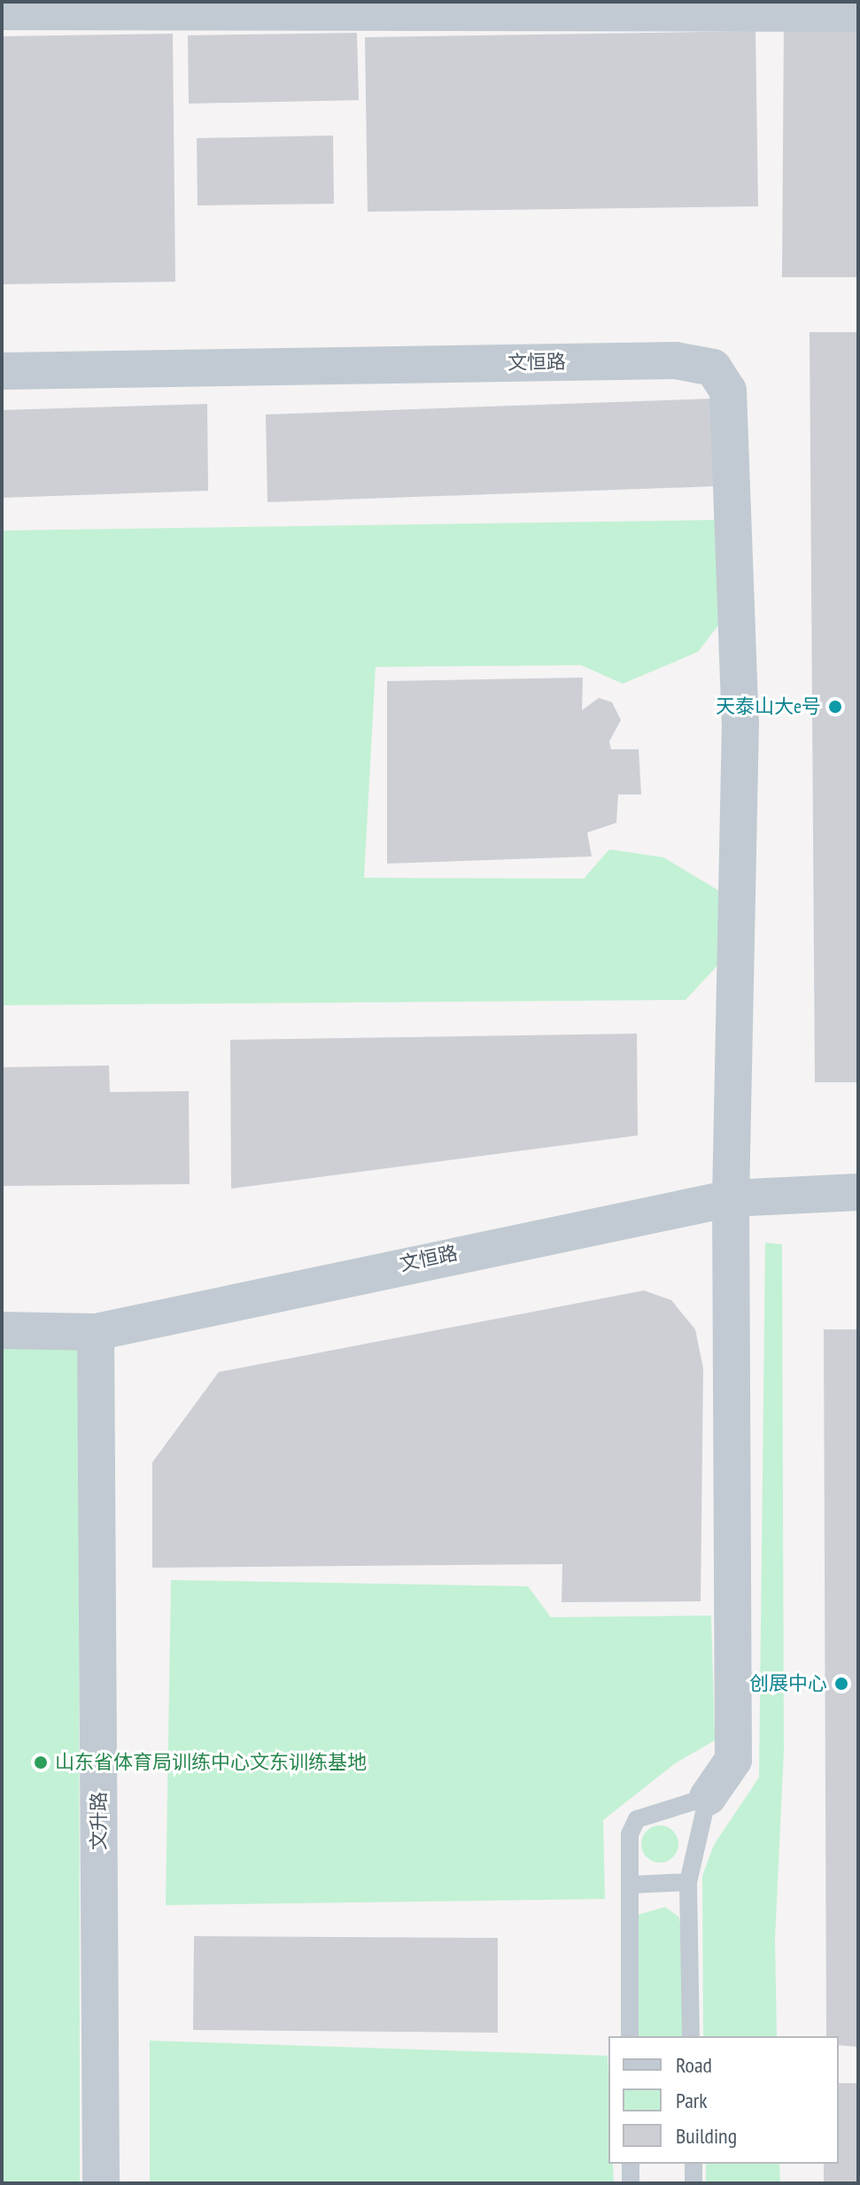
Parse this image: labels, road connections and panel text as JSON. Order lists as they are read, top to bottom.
{
  "streets": {
    "street": ["文恒路", "文升路"]
  },
  "crossings": [
    ["文恒路", "文升路"]
  ],
  "places": ["天泰山大e号", "创展中心", "山东省体育局训练中心文东训练基地"],
  "legend": ["Road", "Park", "Building"]
}
